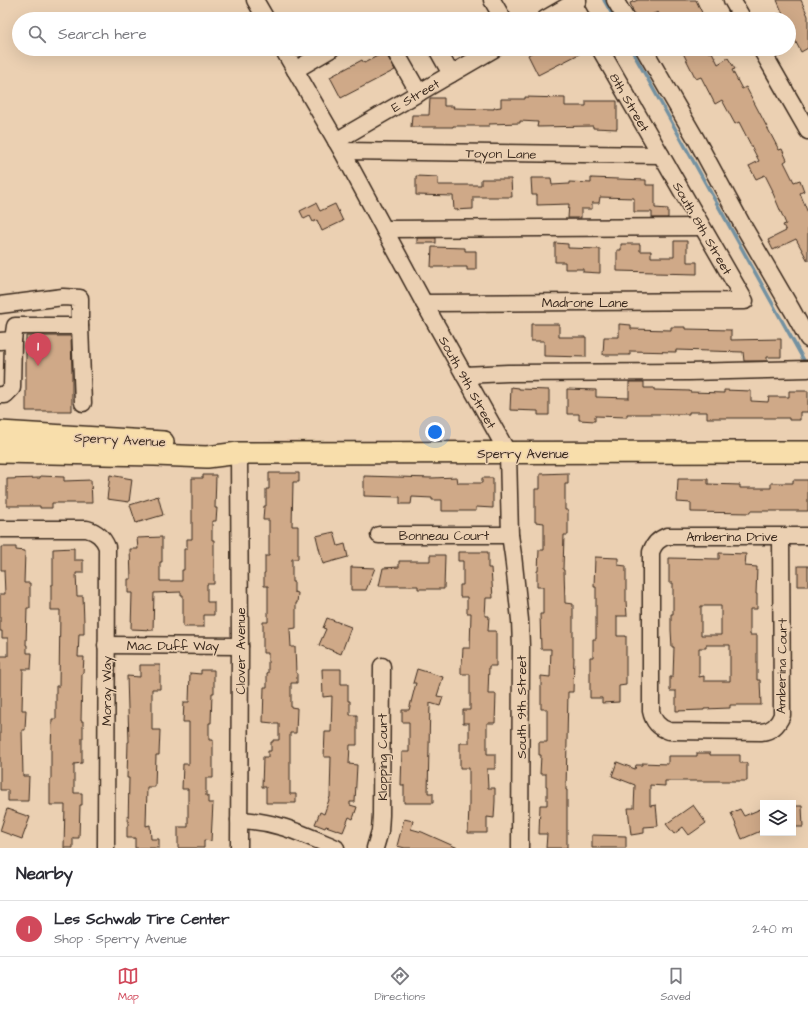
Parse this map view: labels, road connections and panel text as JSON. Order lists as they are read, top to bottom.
{
  "streets": {
    "main road": ["Sperry Avenue"],
    "street": [
      "E Street",
      "8th Street",
      "Toyon Lane",
      "South 8th Street",
      "Madrone Lane",
      "South 9th Street",
      "Bonneau Court",
      "Amberina Drive",
      "Mac Duff Way",
      "Clover Avenue",
      "Amberina Court",
      "Moray Way",
      "Klopping Court"
    ]
  },
  "crossings": [
    ["E Street", "Toyon Lane"],
    ["E Street", "South 9th Street"],
    ["8th Street", "Toyon Lane"],
    ["8th Street", "South 8th Street"],
    ["Toyon Lane", "South 8th Street"],
    ["Toyon Lane", "South 9th Street"],
    ["South 8th Street", "Madrone Lane"],
    ["Madrone Lane", "South 9th Street"],
    ["South 9th Street", "Sperry Avenue"],
    ["South 9th Street", "Bonneau Court"],
    ["Sperry Avenue", "Clover Avenue"],
    ["Amberina Drive", "Amberina Court"],
    ["Mac Duff Way", "Clover Avenue"],
    ["Mac Duff Way", "Moray Way"]
  ],
  "page": {
    "search": "Search here",
    "pins": "1",
    "heading": "Nearby",
    "list": [
      {
        "mark": "1",
        "name": "Les Schwab Tire Center",
        "note": "Shop · Sperry Avenue",
        "value": "240 m"
      }
    ],
    "nav": ["Map", "Directions", "Saved"]
  }
}
